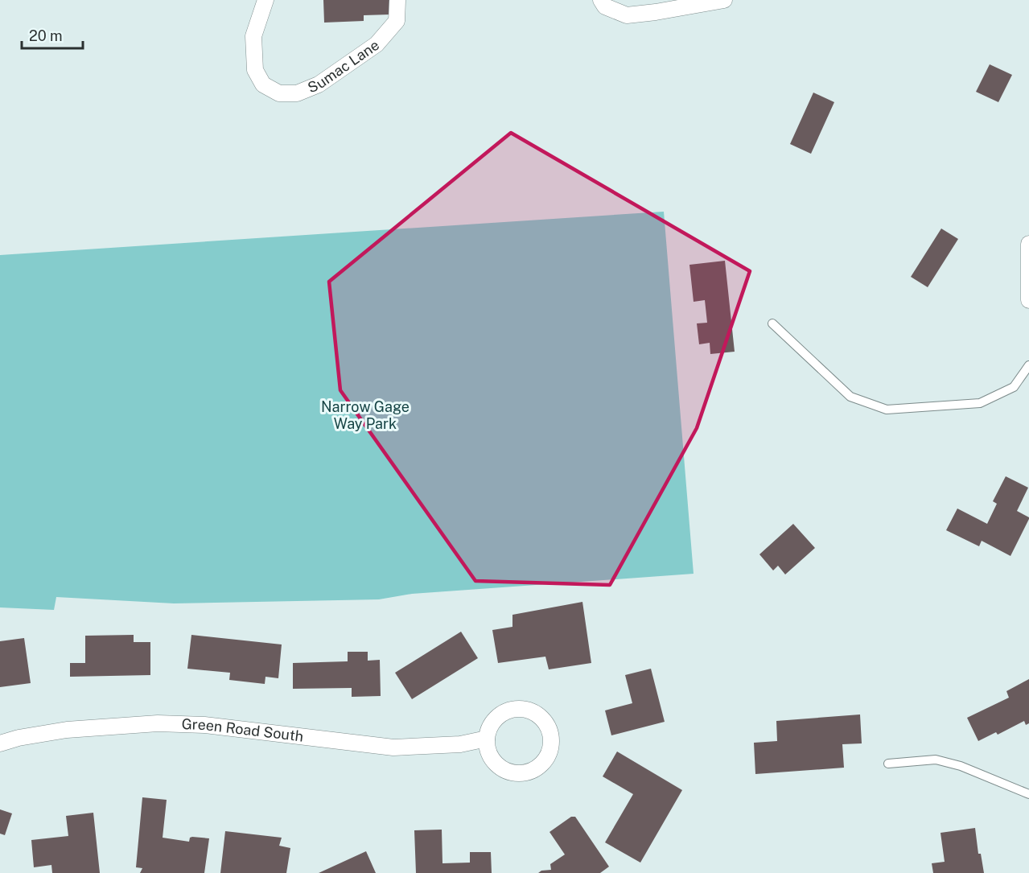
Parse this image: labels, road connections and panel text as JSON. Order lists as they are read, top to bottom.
{
  "streets": {
    "street": ["Sumac Lane", "Green Road South"]
  },
  "parks": ["Narrow Gage Way Park"],
  "scale_bar": "20 m"
}
